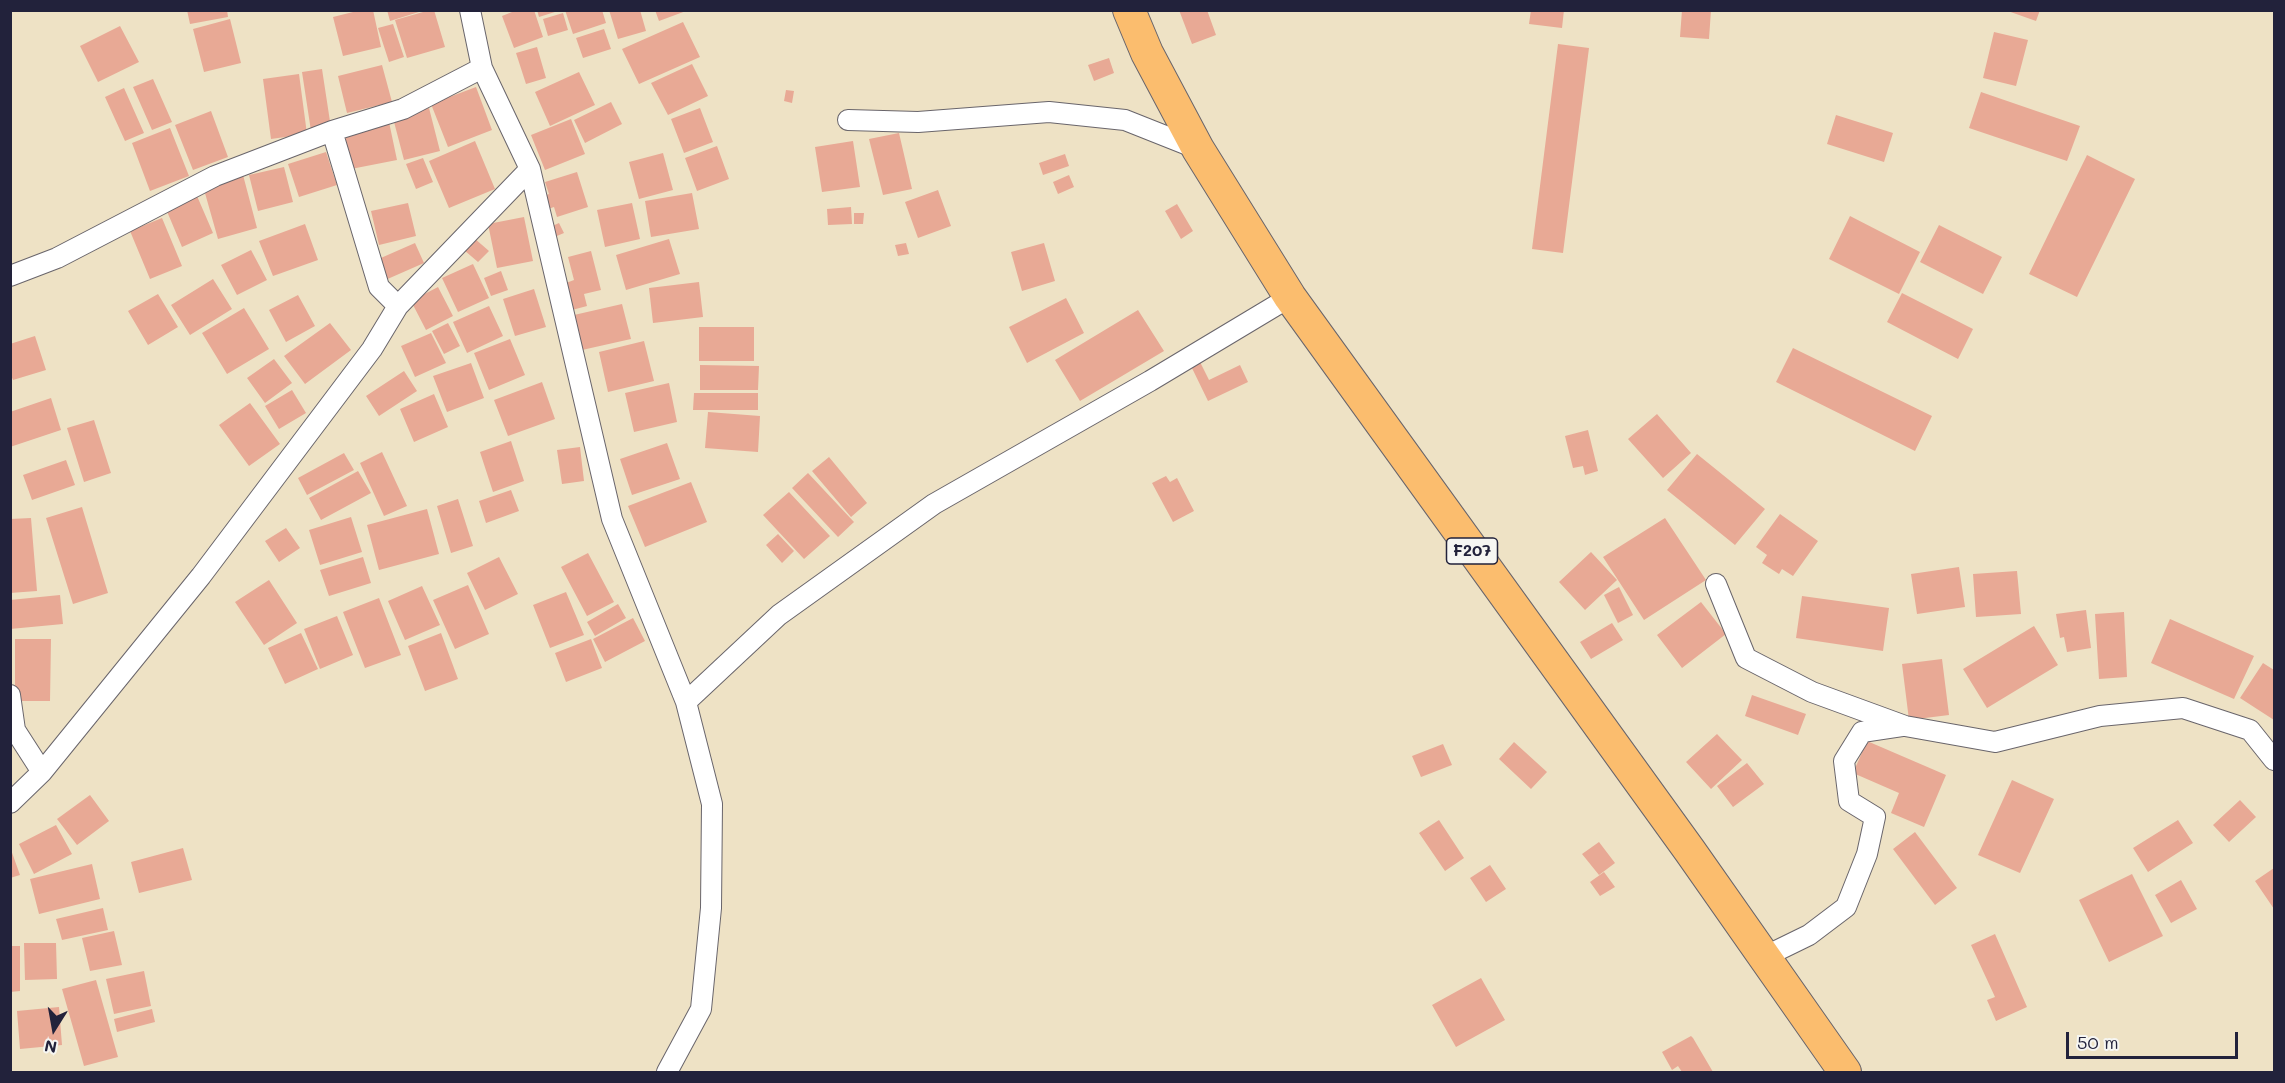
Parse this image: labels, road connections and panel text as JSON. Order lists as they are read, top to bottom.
{
  "streets": {
    "main road": ["F207"]
  },
  "scale_bar": "50 m",
  "north": "bottom"
}
